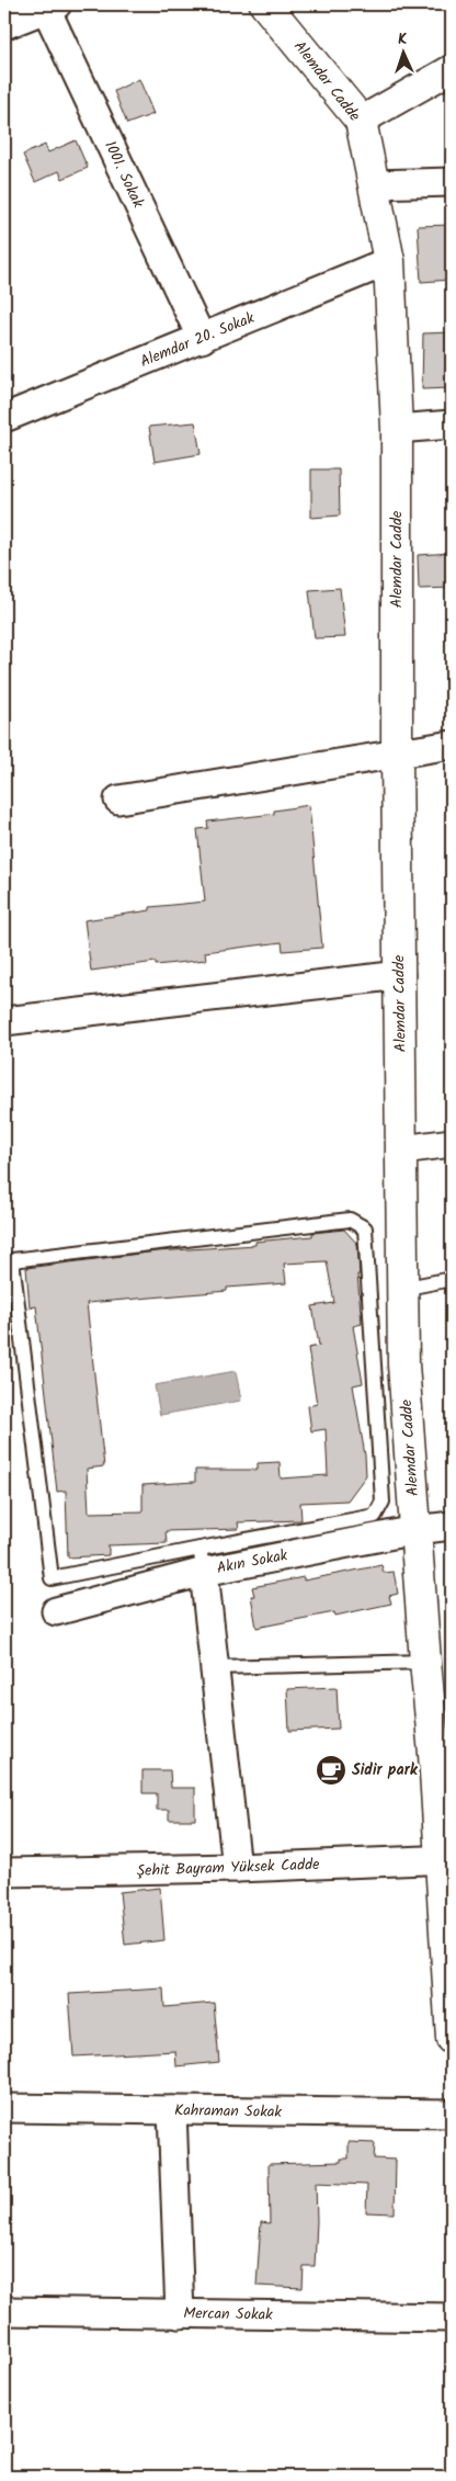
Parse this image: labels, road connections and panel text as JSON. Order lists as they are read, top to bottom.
{
  "streets": {
    "street": [
      "Alemdar Cadde",
      "1001. Sokak",
      "Alemdar 20. Sokak",
      "Akın Sokak",
      "Şehit Bayram Yüksek Cadde",
      "Kahraman Sokak",
      "Mercan Sokak"
    ]
  },
  "crossings": [
    ["Alemdar Cadde", "Alemdar 20. Sokak"],
    ["Alemdar Cadde", "Akın Sokak"],
    ["Alemdar Cadde", "Şehit Bayram Yüksek Cadde"],
    ["1001. Sokak", "Alemdar 20. Sokak"]
  ],
  "places": {
    "cafe": ["Sidir park"]
  },
  "north": "top"
}
